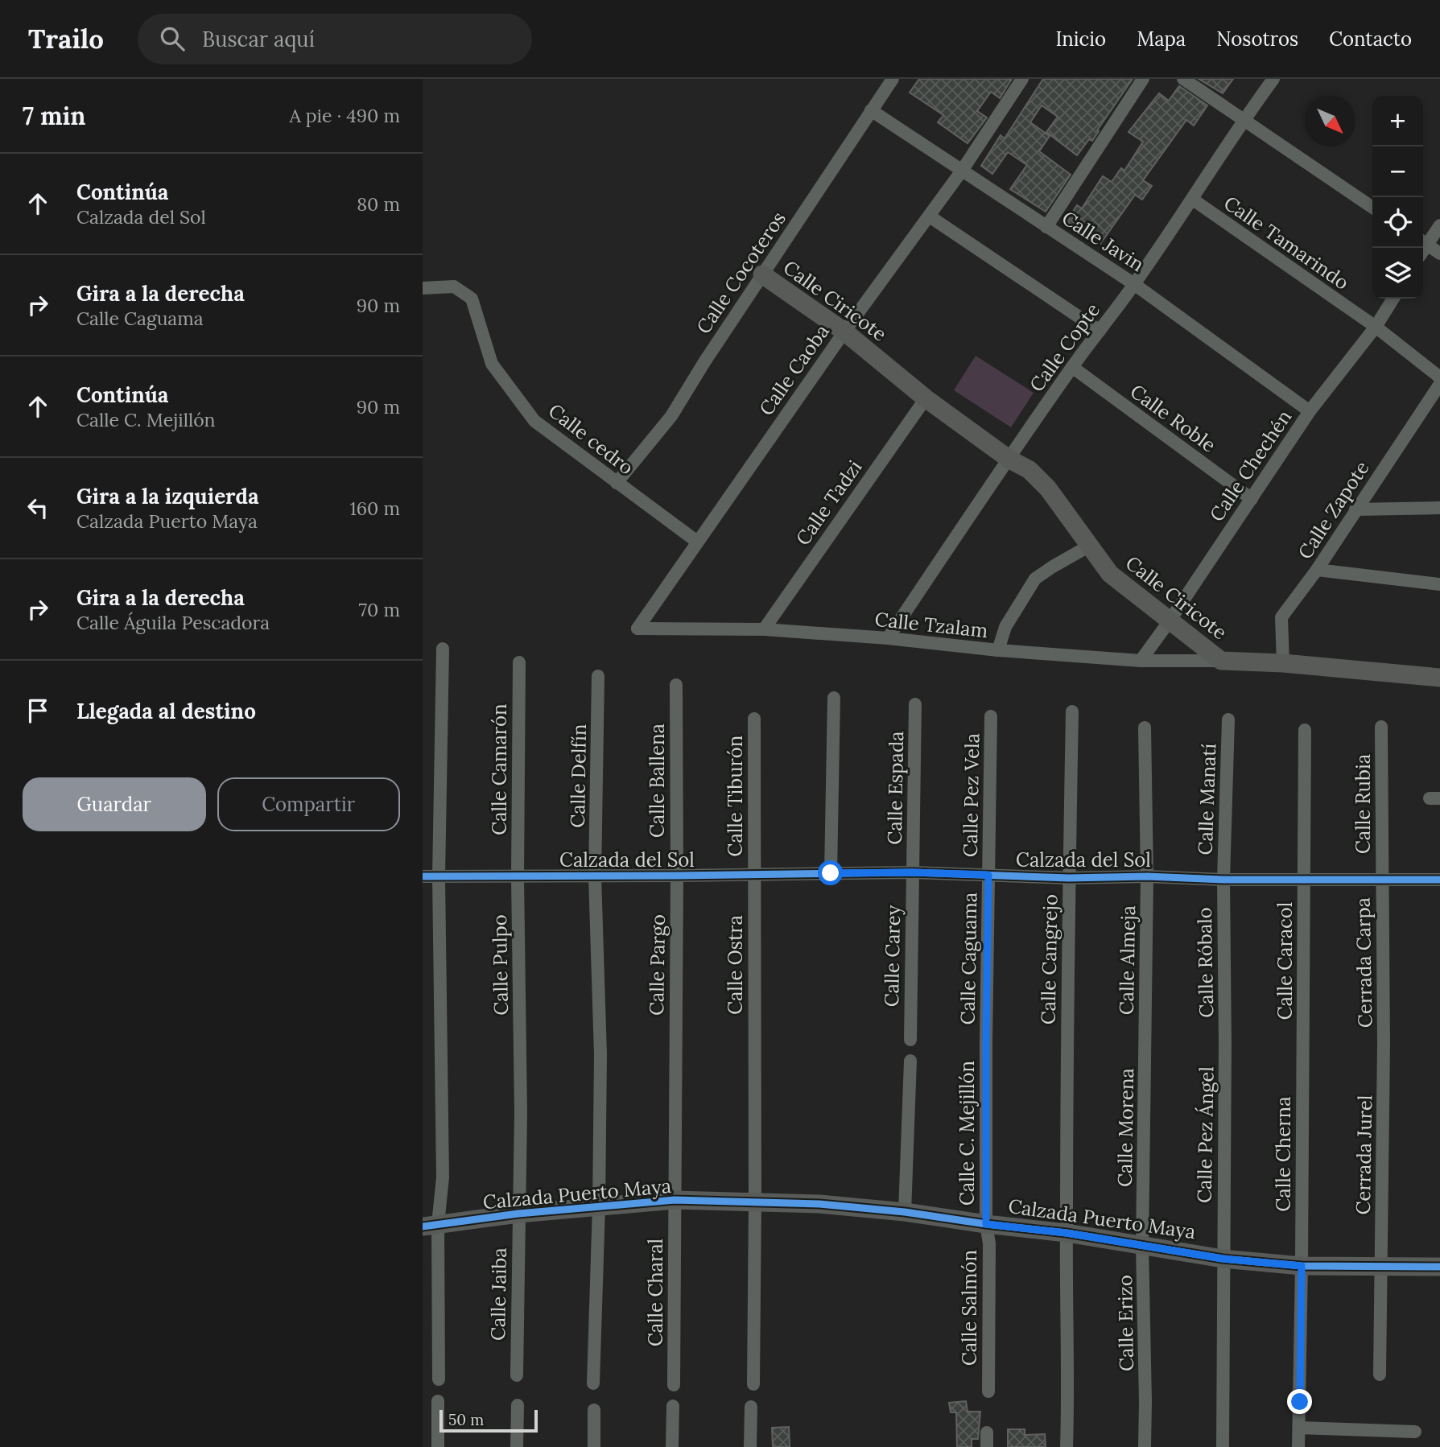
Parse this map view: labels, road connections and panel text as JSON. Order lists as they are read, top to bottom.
{
  "streets": {
    "street": [
      "Calle Javin",
      "Calle Tamarindo",
      "Calle Cocoteros",
      "Calle Ciricote",
      "Calle Copte",
      "Calle Caoba",
      "Calle Roble",
      "Calle cedro",
      "Calle Chechén",
      "Calle Tadzi",
      "Calle Zapote",
      "Calle Tzalam",
      "Calle Camarón",
      "Calle Delfín",
      "Calle Ballena",
      "Calle Espada",
      "Calle Pez Vela",
      "Calle Tiburón",
      "Calle Manatí",
      "Calle Rubia",
      "Calzada del Sol",
      "Calle Carey",
      "Calle Caguama",
      "Calle Cangrejo",
      "Calle Almeja",
      "Calle Caracol",
      "Calle Róbalo",
      "Cerrada Carpa",
      "Calle Pulpo",
      "Calle Pargo",
      "Calle Ostra",
      "Calle Morena",
      "Calle C. Mejillón",
      "Calle Pez Ángel",
      "Calle Cherna",
      "Cerrada Jurel",
      "Calzada Puerto Maya",
      "Calle Charal",
      "Calle Jaiba",
      "Calle Salmón",
      "Calle Erizo"
    ]
  },
  "crossings": [
    ["Calle Javin", "Calle Cocoteros"],
    ["Calle Javin", "Calle Copte"],
    ["Calle Javin", "Calle Caoba"],
    ["Calle Javin", "Calle Chechén"],
    ["Calle Tamarindo", "Calle Copte"],
    ["Calle Tamarindo", "Calle Chechén"],
    ["Calle Cocoteros", "Calle Ciricote"],
    ["Calle Cocoteros", "Calle cedro"],
    ["Calle Ciricote", "Calle Copte"],
    ["Calle Ciricote", "Calle Caoba"],
    ["Calle Ciricote", "Calle Chechén"],
    ["Calle Ciricote", "Calle Tadzi"],
    ["Calle Ciricote", "Calle Zapote"],
    ["Calle Ciricote", "Calle Tzalam"],
    ["Calle Copte", "Calle Roble"],
    ["Calle Copte", "Calle Tzalam"],
    ["Calle Caoba", "Calle cedro"],
    ["Calle Caoba", "Calle Tzalam"],
    ["Calle Roble", "Calle Chechén"],
    ["Calle Chechén", "Calle Tzalam"],
    ["Calle Tadzi", "Calle Tzalam"],
    ["Calle Camarón", "Calzada del Sol"],
    ["Calle Camarón", "Calle Pulpo"],
    ["Calle Delfín", "Calzada del Sol"],
    ["Calle Delfín", "Calzada Puerto Maya"],
    ["Calle Ballena", "Calzada del Sol"],
    ["Calle Ballena", "Calle Pargo"],
    ["Calle Espada", "Calzada del Sol"],
    ["Calle Espada", "Calle Carey"],
    ["Calle Pez Vela", "Calzada del Sol"],
    ["Calle Pez Vela", "Calle Caguama"],
    ["Calle Tiburón", "Calzada del Sol"],
    ["Calle Tiburón", "Calle Ostra"],
    ["Calle Manatí", "Calzada del Sol"],
    ["Calle Manatí", "Calle Róbalo"],
    ["Calle Rubia", "Calzada del Sol"],
    ["Calle Rubia", "Cerrada Carpa"],
    ["Calzada del Sol", "Calle Carey"],
    ["Calzada del Sol", "Calle Caguama"],
    ["Calzada del Sol", "Calle Cangrejo"],
    ["Calzada del Sol", "Calle Almeja"],
    ["Calzada del Sol", "Calle Caracol"],
    ["Calzada del Sol", "Calle Róbalo"],
    ["Calzada del Sol", "Cerrada Carpa"],
    ["Calzada del Sol", "Calle Pulpo"],
    ["Calzada del Sol", "Calle Pargo"],
    ["Calzada del Sol", "Calle Ostra"],
    ["Calle Caguama", "Calle C. Mejillón"],
    ["Calle Cangrejo", "Calzada Puerto Maya"],
    ["Calle Almeja", "Calle Morena"],
    ["Calle Caracol", "Calle Cherna"],
    ["Calle Róbalo", "Calle Pez Ángel"],
    ["Cerrada Carpa", "Cerrada Jurel"],
    ["Calle Pulpo", "Calzada Puerto Maya"],
    ["Calle Pulpo", "Calle Jaiba"],
    ["Calle Pargo", "Calzada Puerto Maya"],
    ["Calle Pargo", "Calle Charal"],
    ["Calle Ostra", "Calzada Puerto Maya"],
    ["Calle Morena", "Calzada Puerto Maya"],
    ["Calle Morena", "Calle Erizo"],
    ["Calle C. Mejillón", "Calzada Puerto Maya"],
    ["Calle C. Mejillón", "Calle Salmón"],
    ["Calle Pez Ángel", "Calzada Puerto Maya"],
    ["Calle Cherna", "Calzada Puerto Maya"],
    ["Cerrada Jurel", "Calzada Puerto Maya"],
    ["Calzada Puerto Maya", "Calle Charal"],
    ["Calzada Puerto Maya", "Calle Jaiba"],
    ["Calzada Puerto Maya", "Calle Salmón"],
    ["Calzada Puerto Maya", "Calle Erizo"]
  ],
  "scale_bar": "50 m",
  "north": "bottom right",
  "page": {
    "header": "Trailo",
    "search": "Buscar aquí",
    "nav": [
      "Inicio",
      "Mapa",
      "Nosotros",
      "Contacto"
    ],
    "heading": ["7 min", "A pie · 490 m"],
    "map_buttons": ["+", "−"],
    "list": [
      ["Continúa", "Calzada del Sol", "80 m"],
      ["Gira a la derecha", "Calle Caguama", "90 m"],
      ["Continúa", "Calle C. Mejillón", "90 m"],
      ["Gira a la izquierda", "Calzada Puerto Maya", "160 m"],
      ["Gira a la derecha", "Calle Águila Pescadora", "70 m"],
      "Llegada al destino"
    ],
    "buttons": ["Guardar", "Compartir"],
    "scale": "50 m"
  }
}
